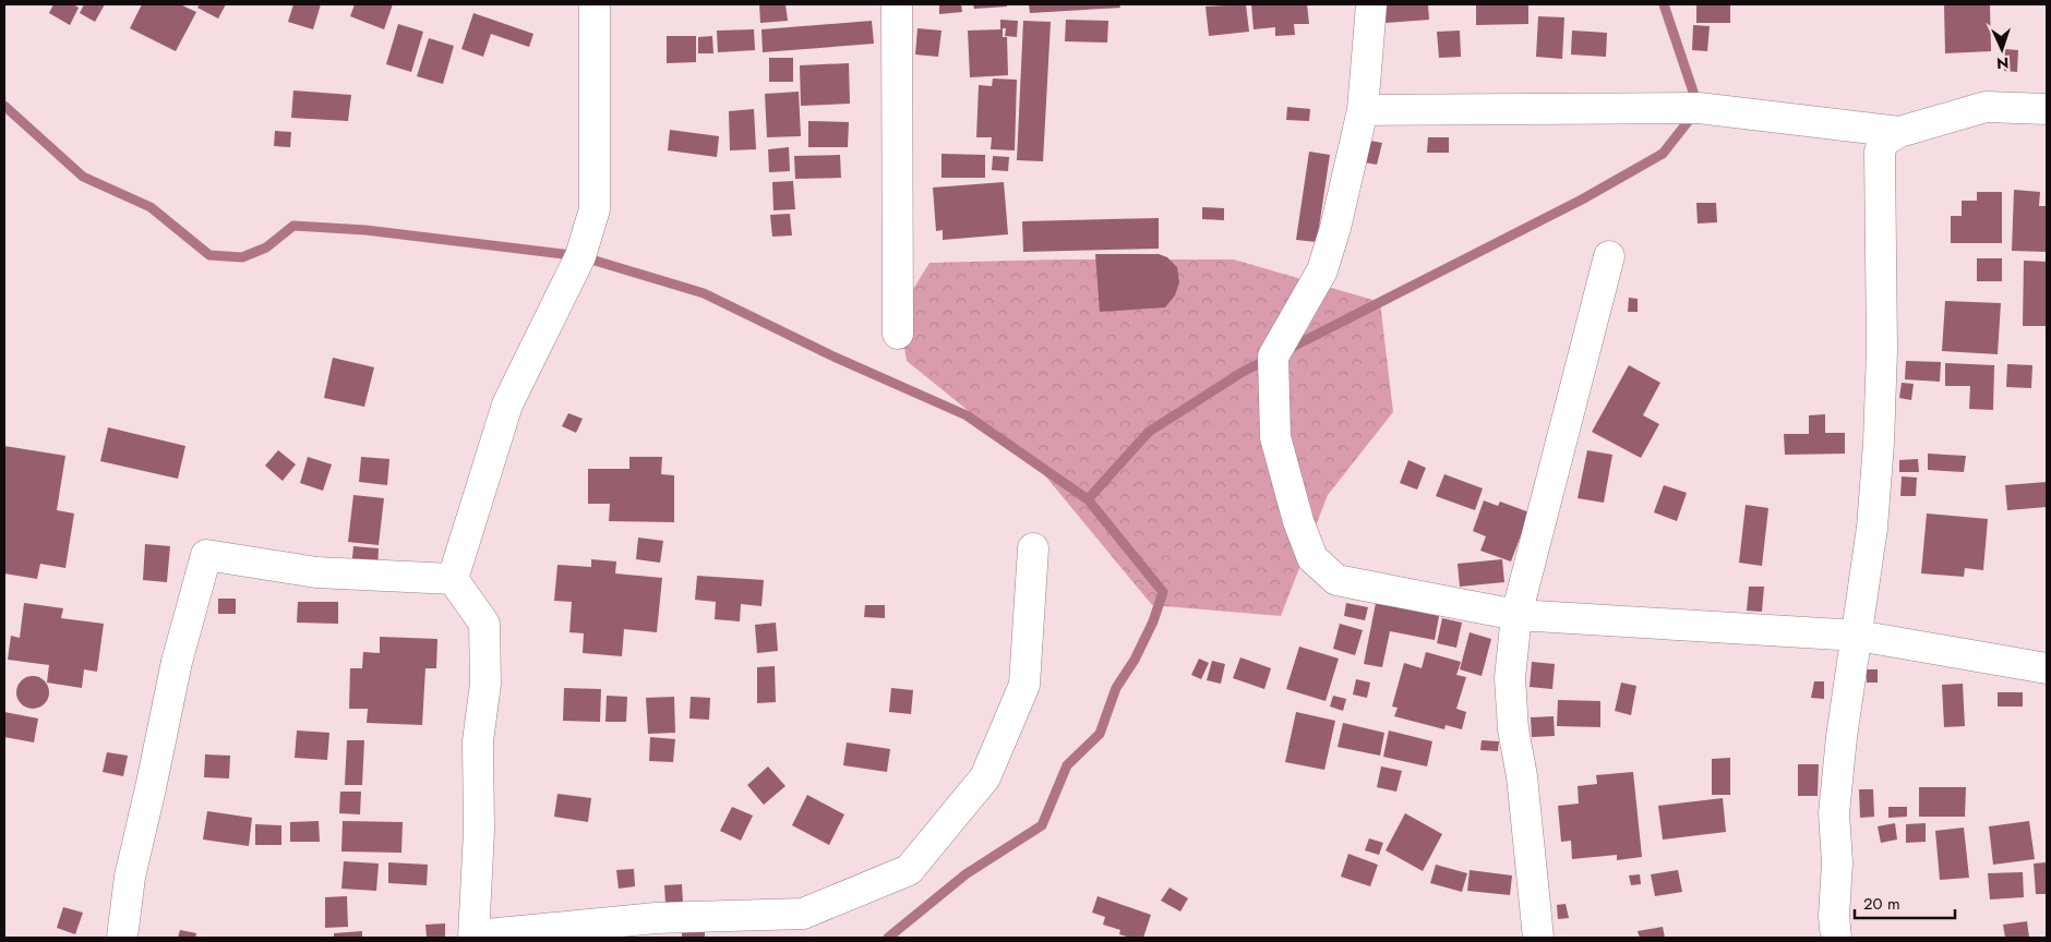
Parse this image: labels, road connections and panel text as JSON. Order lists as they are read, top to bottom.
{
  "scale_bar": "20 m",
  "north": "bottom"
}
